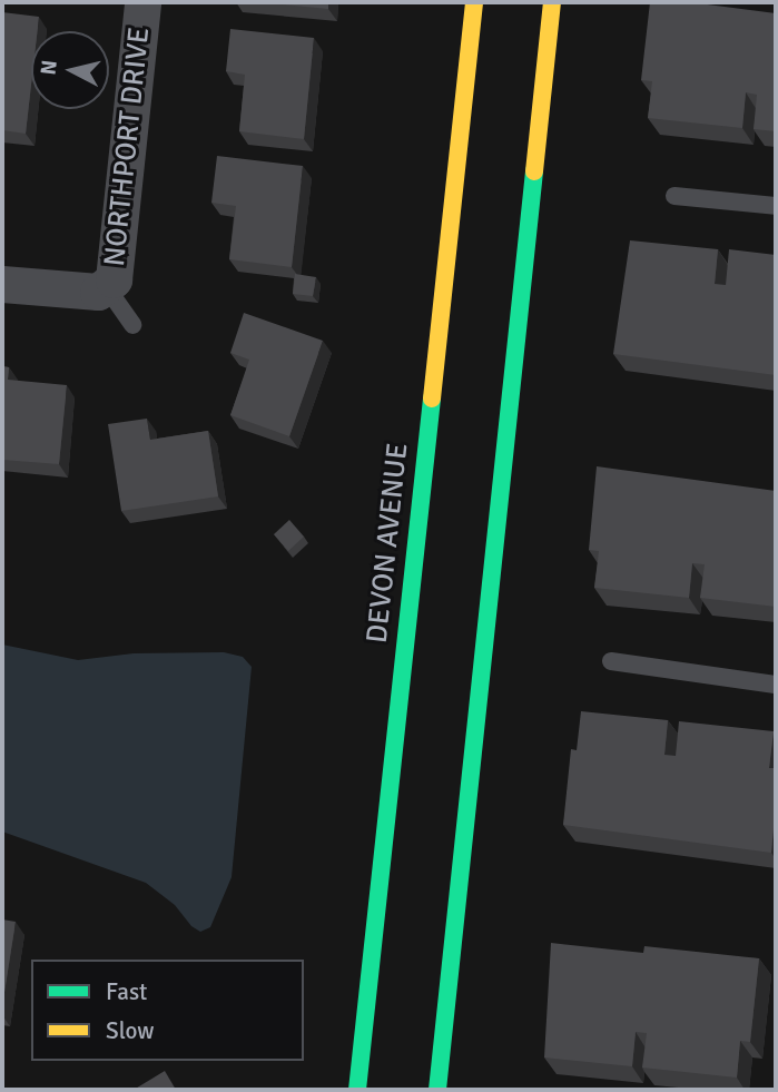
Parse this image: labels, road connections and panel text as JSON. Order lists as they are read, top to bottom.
{
  "streets": {
    "main road": ["DEVON AVENUE"],
    "street": ["NORTHPORT DRIVE"]
  },
  "legend": ["Fast", "Slow"],
  "north": "left"
}
